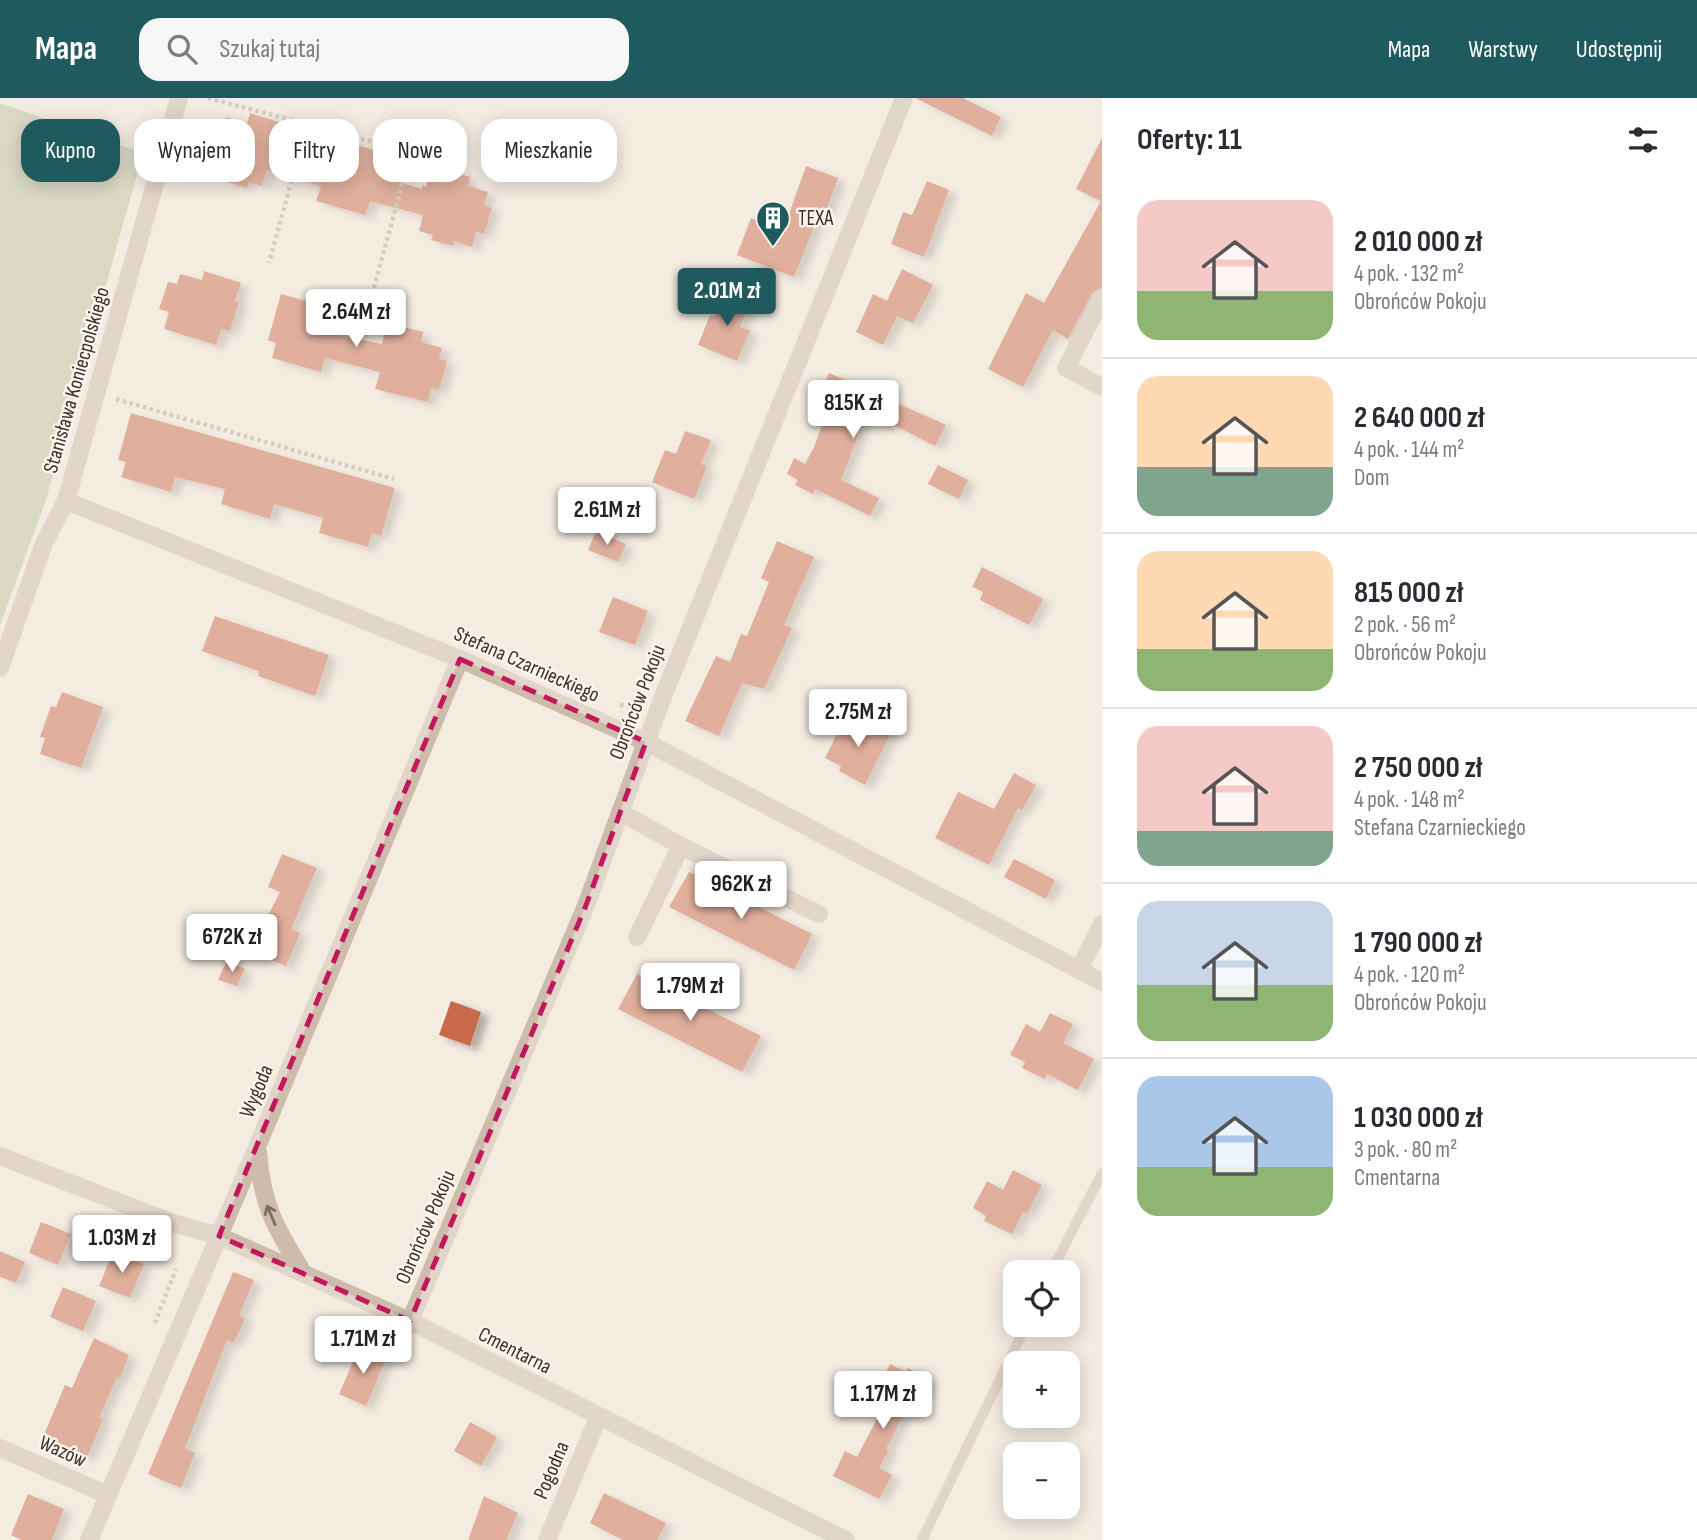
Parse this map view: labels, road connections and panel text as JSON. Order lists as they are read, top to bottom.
{
  "streets": {
    "street": [
      "Stanisława Koniecpolskiego",
      "Stefana Czarnieckiego",
      "Obrońców Pokoju",
      "Wygoda",
      "Cmentarna",
      "Wazów",
      "Pogodna"
    ]
  },
  "crossings": [
    ["Stanisława Koniecpolskiego", "Stefana Czarnieckiego"],
    ["Stefana Czarnieckiego", "Obrońców Pokoju"],
    ["Stefana Czarnieckiego", "Wygoda"],
    ["Obrońców Pokoju", "Cmentarna"],
    ["Wygoda", "Cmentarna"],
    ["Wygoda", "Wazów"],
    ["Cmentarna", "Pogodna"]
  ],
  "places": {
    "building": ["TEXA"]
  },
  "page": {
    "header": "Mapa",
    "search": "Szukaj tutaj",
    "nav": ["Mapa", "Warstwy", "Udostępnij"],
    "heading": "Oferty: 11",
    "chip": [
      "Kupno",
      "Wynajem",
      "Filtry",
      "Nowe",
      "Mieszkanie"
    ],
    "list": [
      {
        "name": "2 010 000 zł",
        "note": "4 pok. · 132 m² · Obrońców Pokoju"
      },
      {
        "name": "2 640 000 zł",
        "note": "4 pok. · 144 m² · Dom"
      },
      {
        "name": "815 000 zł",
        "note": "2 pok. · 56 m² · Obrońców Pokoju"
      },
      {
        "name": "2 750 000 zł",
        "note": "4 pok. · 148 m² · Stefana Czarnieckiego"
      },
      {
        "name": "1 790 000 zł",
        "note": "4 pok. · 120 m² · Obrońców Pokoju"
      },
      {
        "name": "1 030 000 zł",
        "note": "3 pok. · 80 m² · Cmentarna"
      }
    ],
    "price": [
      "2.01M zł",
      "2.64M zł",
      "815K zł",
      "2.61M zł",
      "2.75M zł",
      "962K zł",
      "672K zł",
      "1.79M zł",
      "1.03M zł",
      "1.71M zł",
      "1.17M zł"
    ],
    "map_buttons": ["+", "−"]
  }
}
